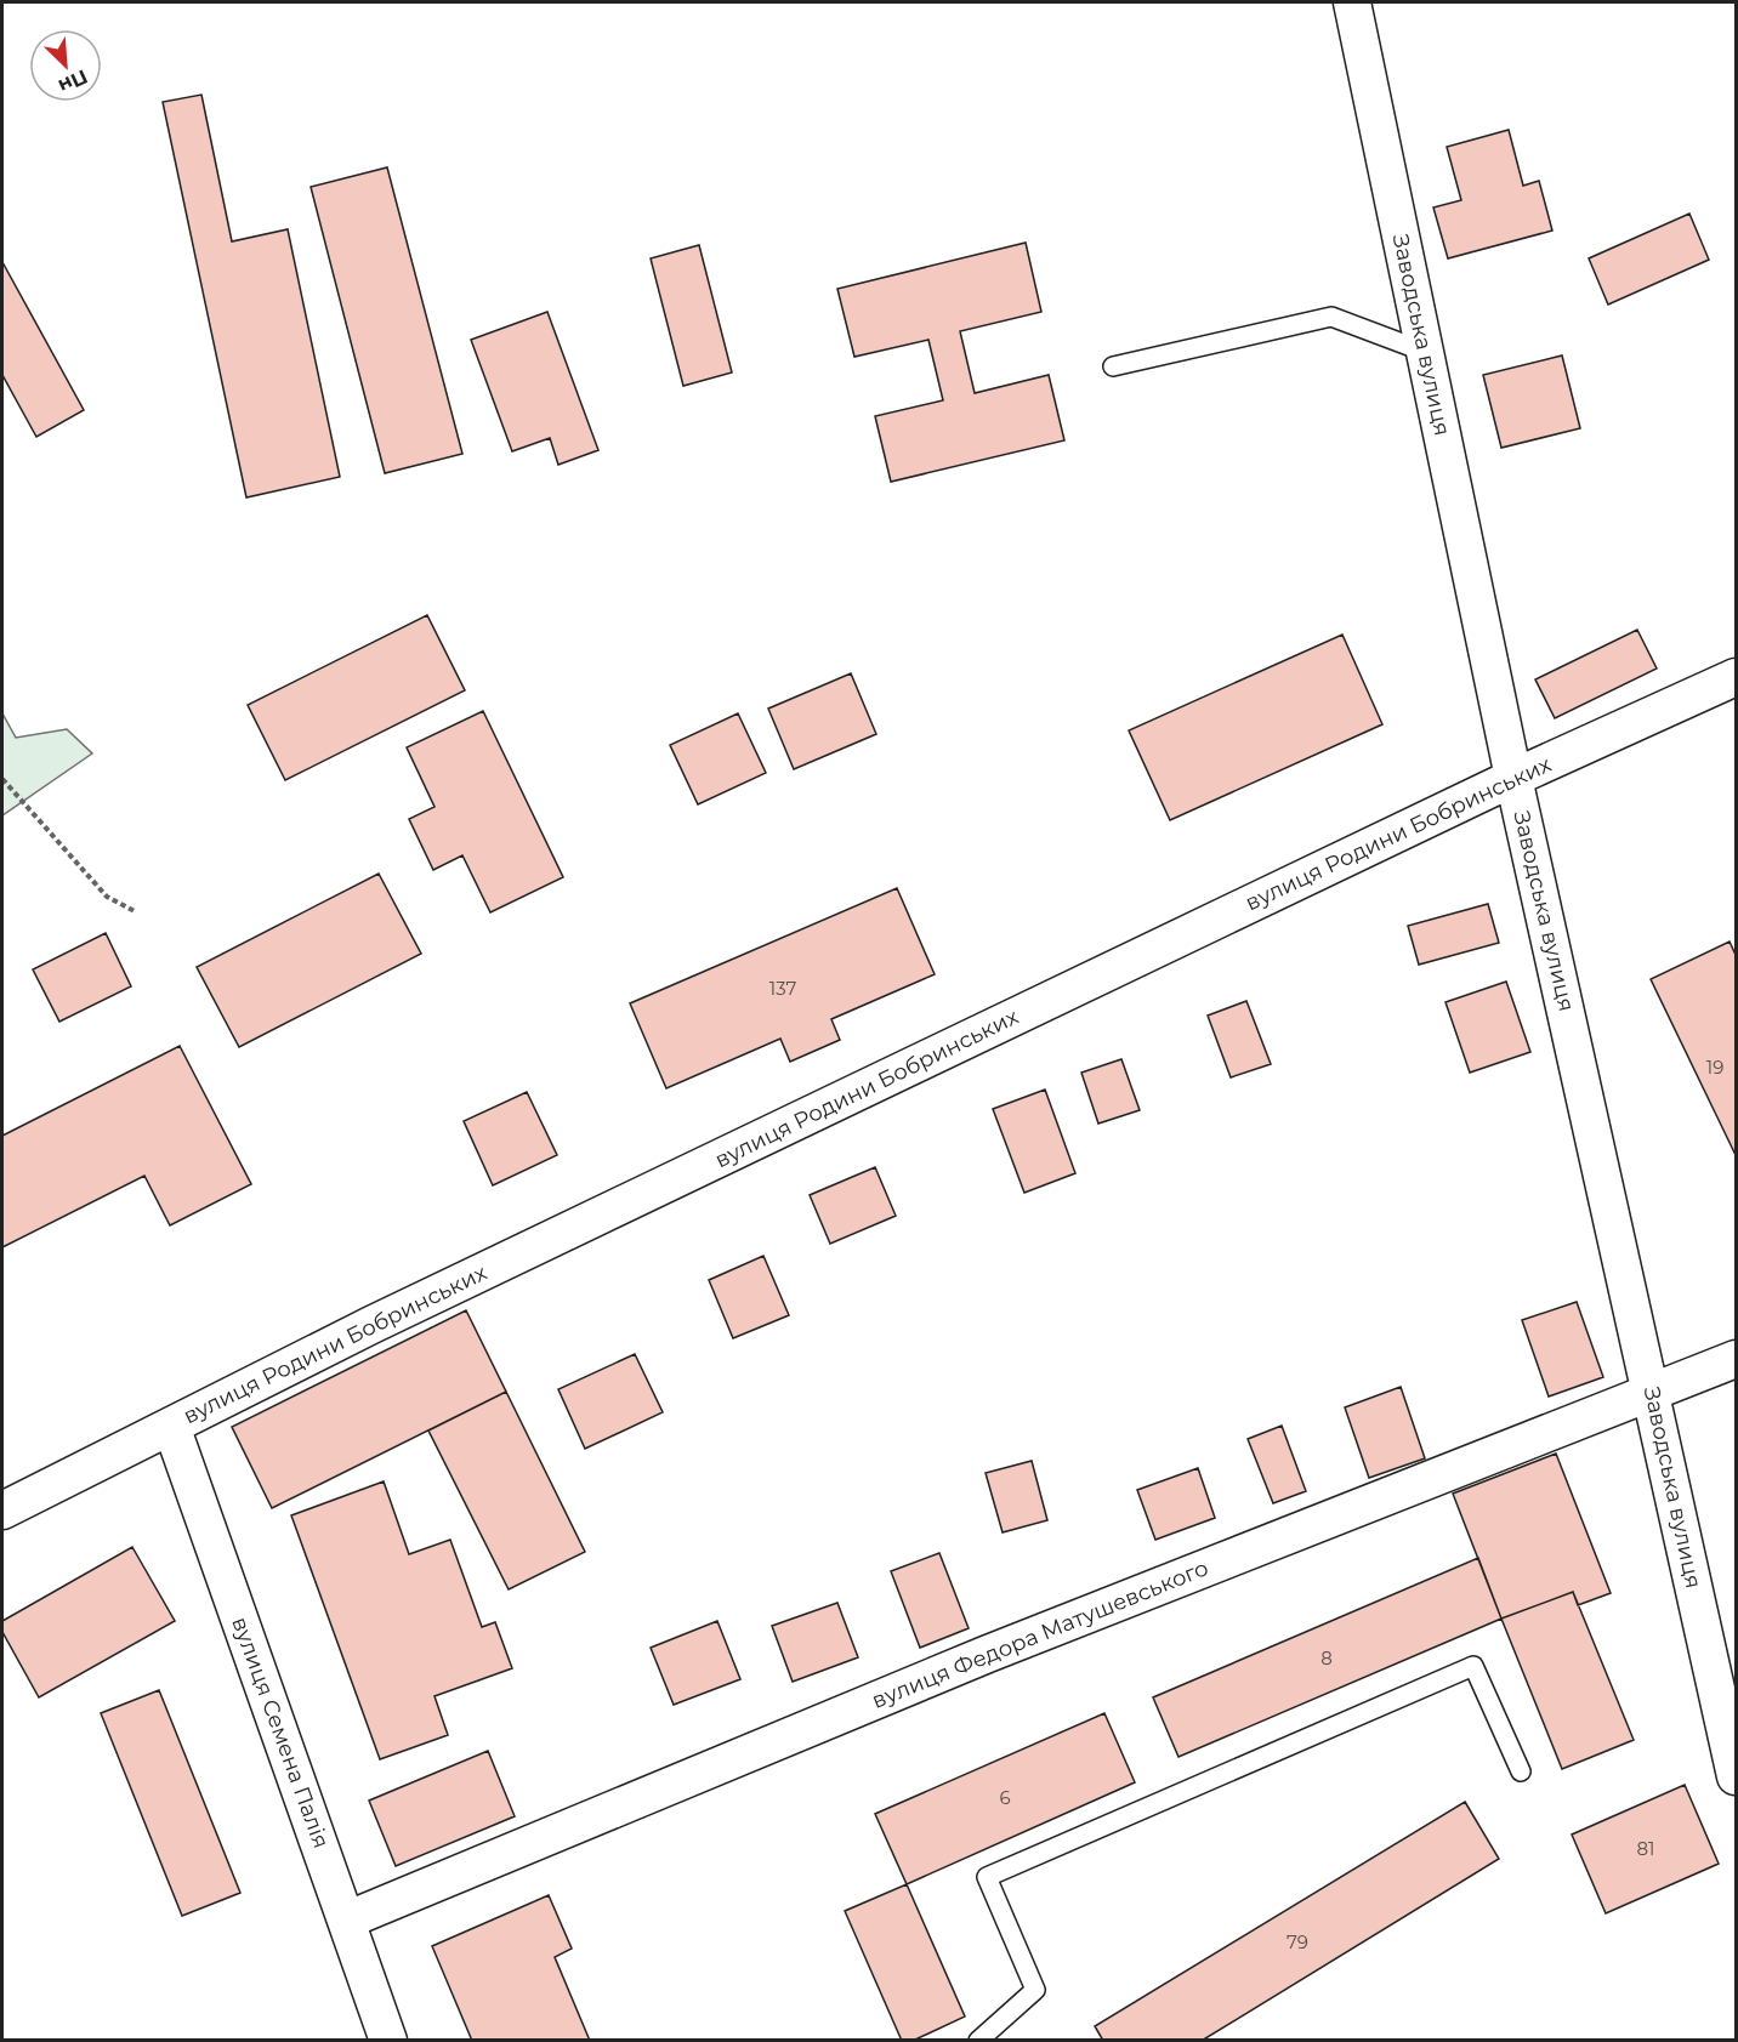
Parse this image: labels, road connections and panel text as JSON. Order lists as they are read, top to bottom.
{
  "streets": {
    "street": [
      "Заводська вулиця",
      "вулиця Родини Бобринських",
      "вулиця Федора Матушевського",
      "вулиця Семена Палія"
    ]
  },
  "crossings": [
    ["Заводська вулиця", "вулиця Родини Бобринських"],
    ["Заводська вулиця", "вулиця Федора Матушевського"],
    ["вулиця Родини Бобринських", "вулиця Семена Палія"],
    ["вулиця Федора Матушевського", "вулиця Семена Палія"]
  ],
  "house_numbers": [
    "137",
    "19",
    "8",
    "6",
    "81",
    "79"
  ],
  "north": "bottom right"
}
